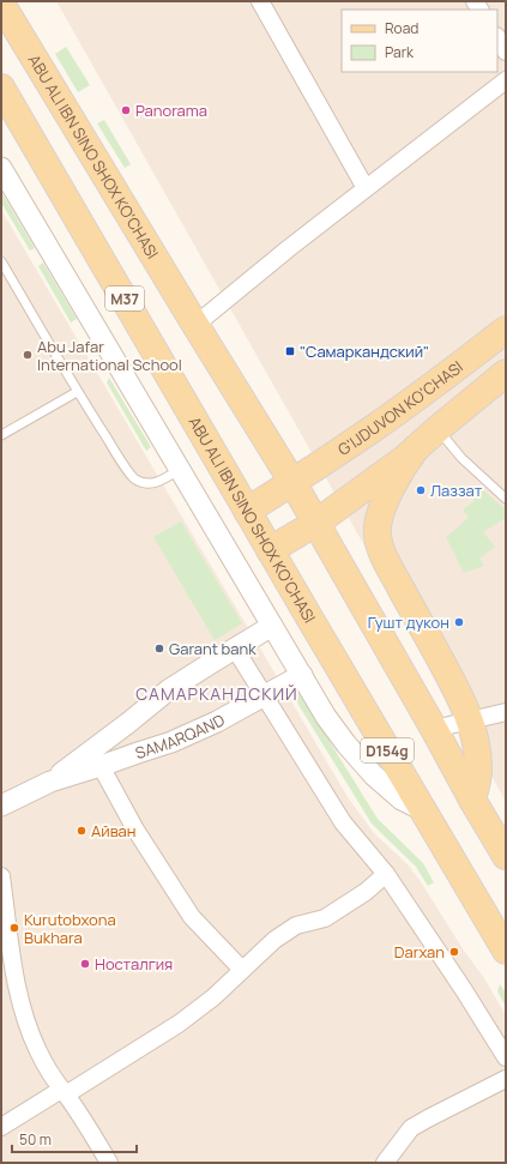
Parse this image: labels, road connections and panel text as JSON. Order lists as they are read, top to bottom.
{
  "streets": {
    "main road": [
      "ABU ALI IBN SINO SHOX KO'CHASI",
      "M37",
      "G'IJDUVON KO'CHASI",
      "D154g"
    ],
    "street": ["SAMARQAND"]
  },
  "crossings": [
    ["ABU ALI IBN SINO SHOX KO'CHASI", "G'IJDUVON KO'CHASI"]
  ],
  "districts": ["САМАРКАНДСКИЙ"],
  "places": {
    "other": [
      "Panorama",
      "Abu Jafar International School",
      "Лаззат",
      "Гушт дукон",
      "Garant bank",
      "Айван",
      "Kurutobxona Bukhara",
      "Darxan",
      "Носталгия"
    ],
    "transit": ["\"Самаркандский\""]
  },
  "legend": ["Road", "Park"],
  "scale_bar": "50 m"
}
